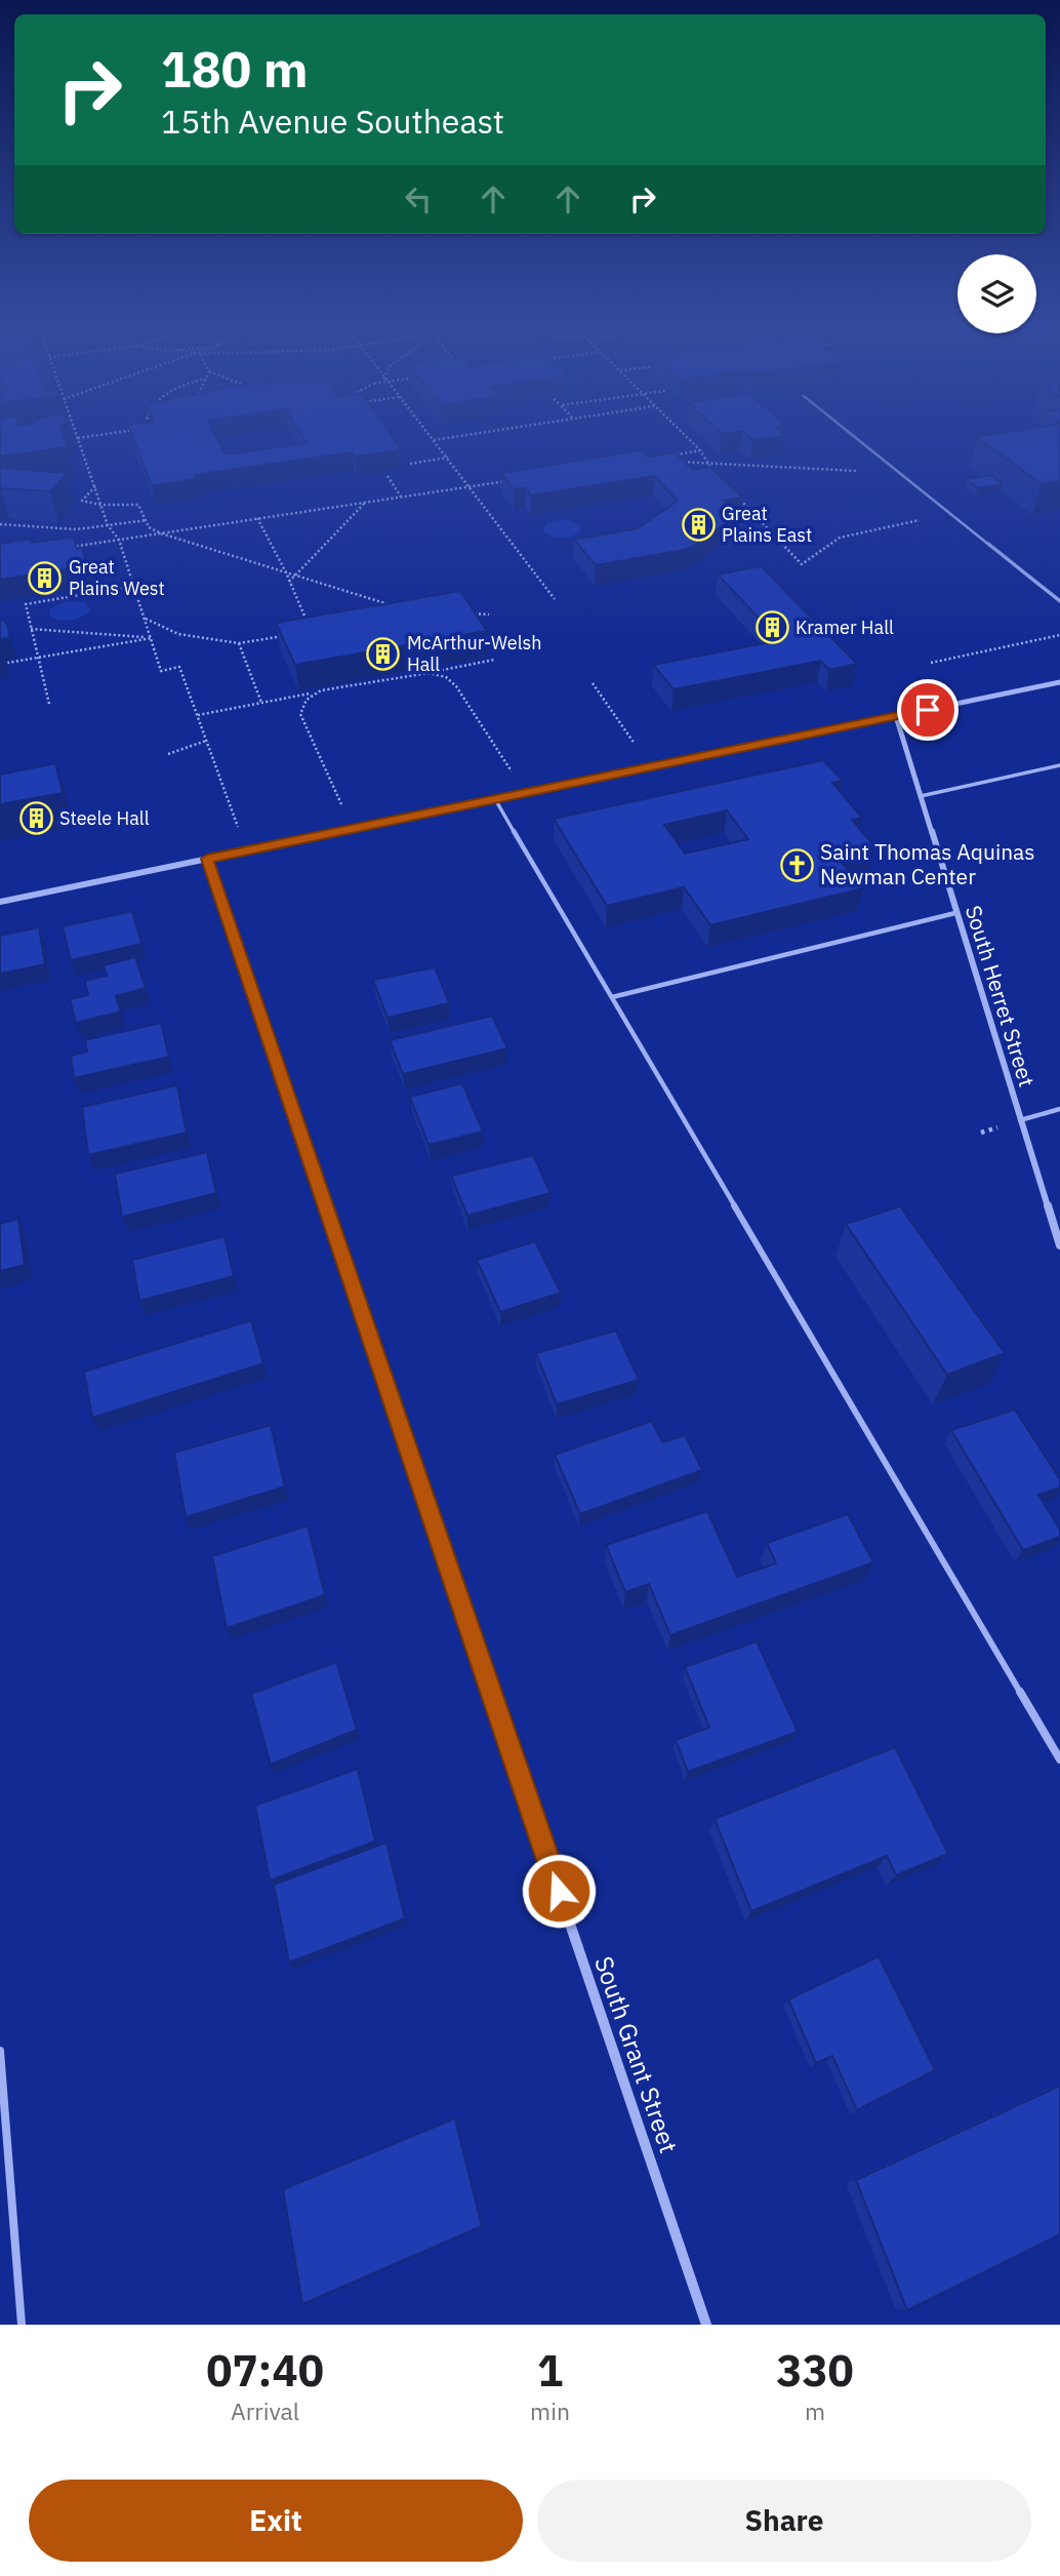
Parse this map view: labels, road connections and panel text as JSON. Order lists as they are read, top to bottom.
{
  "streets": {
    "street": ["South Herret Street", "South Grant Street"]
  },
  "places": {
    "building": [
      "Great Plains East",
      "Great Plains West",
      "Kramer Hall",
      "McArthur-Welsh Hall",
      "Steele Hall"
    ],
    "church": ["Saint Thomas Aquinas Newman Center"]
  },
  "page": {
    "turn": ["180 m", "15th Avenue Southeast"],
    "eta": [
      "07:40",
      "Arrival",
      "1",
      "min",
      "330",
      "m"
    ],
    "buttons": ["Exit", "Share"]
  }
}
